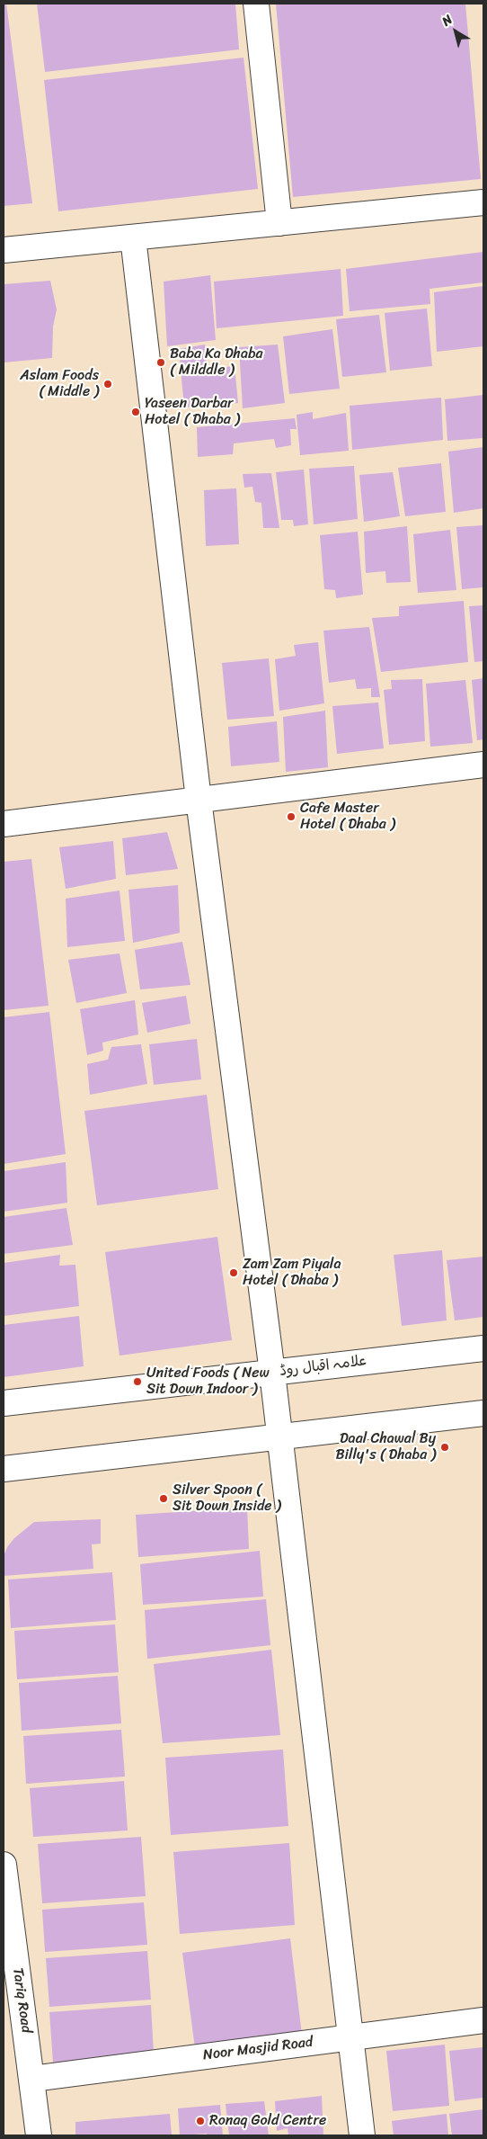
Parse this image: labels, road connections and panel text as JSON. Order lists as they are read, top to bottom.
{
  "streets": {
    "street": ["علامہ اقبال روڈ", "Tariq Road", "Noor Masjid Road"]
  },
  "crossings": [
    ["Tariq Road", "Noor Masjid Road"]
  ],
  "places": [
    "Baba Ka Dhaba ( Milddle )",
    "Aslam Foods ( Middle )",
    "Yaseen Darbar Hotel ( Dhaba )",
    "Cafe Master Hotel ( Dhaba )",
    "Zam Zam Piyala Hotel ( Dhaba )",
    "United Foods ( New Sit Down Indoor )",
    "Daal Chawal By Billy's ( Dhaba )",
    "Silver Spoon ( Sit Down Inside )",
    "Ronaq Gold Centre"
  ],
  "north": "top left"
}
